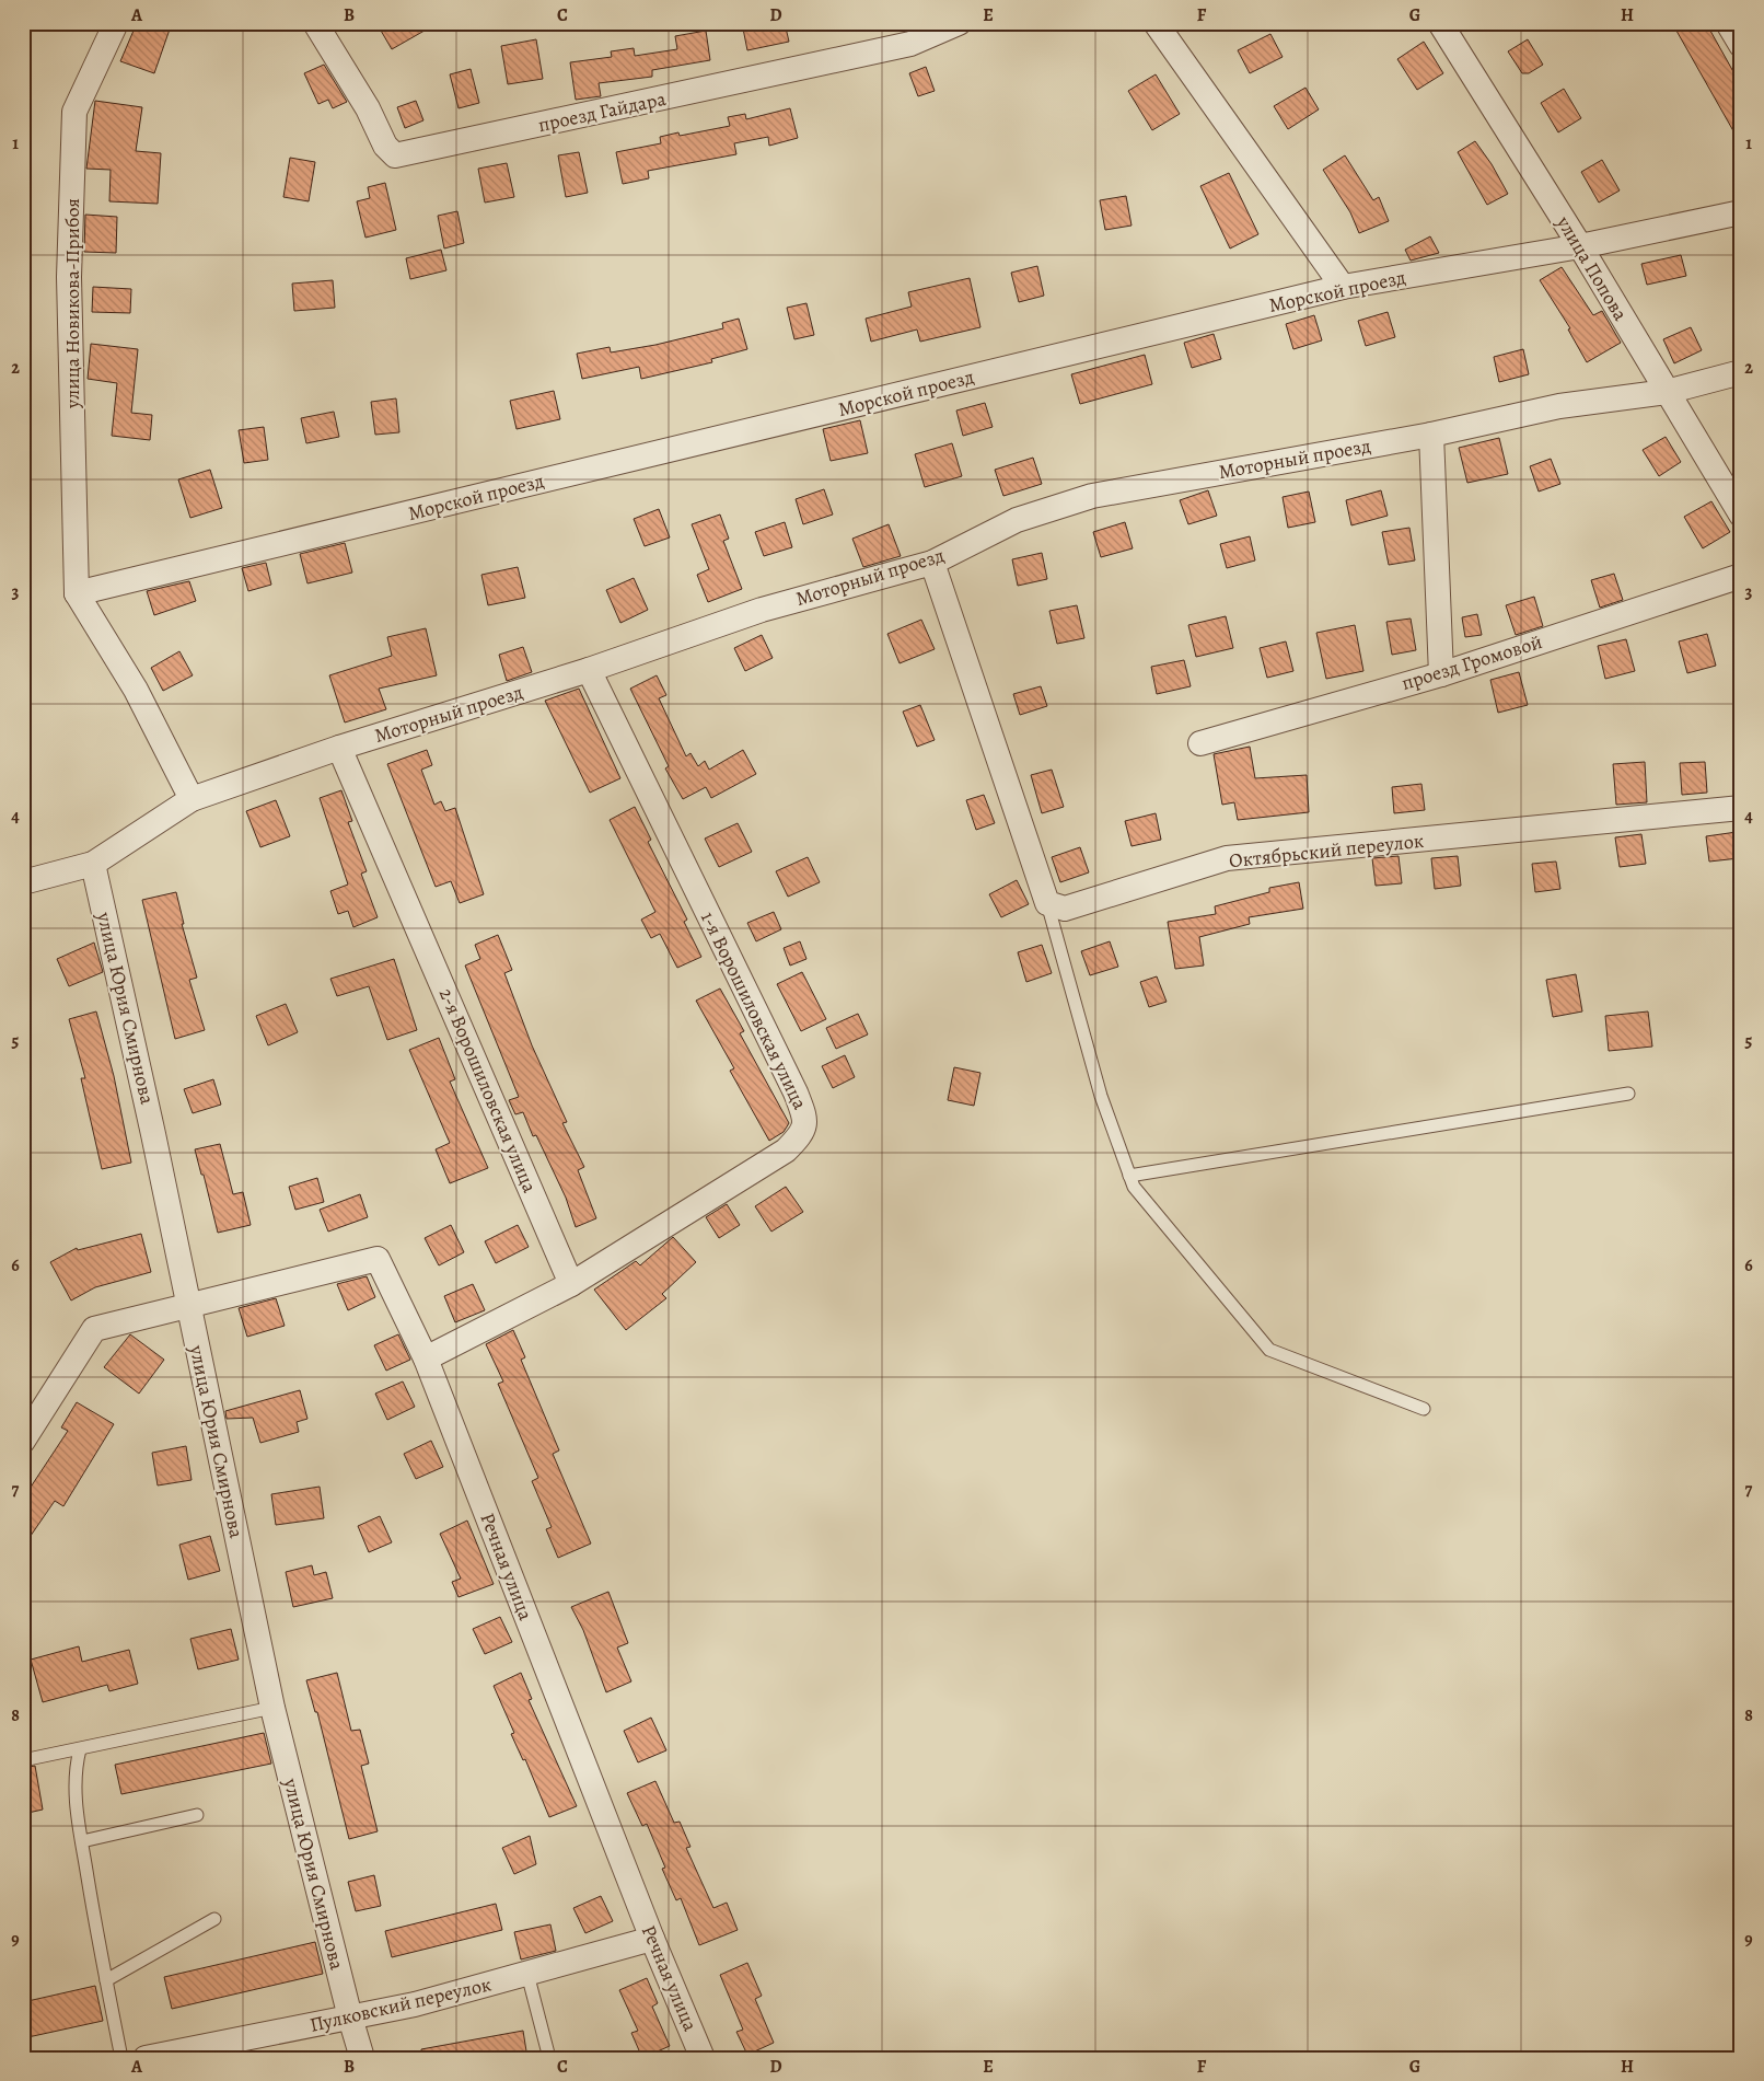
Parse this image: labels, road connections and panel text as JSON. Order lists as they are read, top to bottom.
{
  "streets": {
    "street": [
      "проезд Гайдара",
      "улица Попова",
      "Морской проезд",
      "улица Новикова-Прибоя",
      "Моторный проезд",
      "проезд Громовой",
      "Октябрьский переулок",
      "улица Юрия Смирнова",
      "1-я Ворошиловская улица",
      "2-я Ворошиловская улица",
      "Речная улица",
      "Пулковский переулок"
    ]
  },
  "crossings": [
    ["улица Попова", "Морской проезд"],
    ["улица Попова", "Моторный проезд"],
    ["Морской проезд", "улица Новикова-Прибоя"],
    ["Моторный проезд", "улица Юрия Смирнова"],
    ["Моторный проезд", "1-я Ворошиловская улица"],
    ["Моторный проезд", "2-я Ворошиловская улица"],
    ["улица Юрия Смирнова", "Речная улица"],
    ["улица Юрия Смирнова", "Пулковский переулок"],
    ["1-я Ворошиловская улица", "2-я Ворошиловская улица"],
    ["Речная улица", "Пулковский переулок"]
  ],
  "grid": {
    "columns": [
      "A",
      "B",
      "C",
      "D",
      "E",
      "F",
      "G",
      "H"
    ],
    "rows": [
      "1",
      "2",
      "3",
      "4",
      "5",
      "6",
      "7",
      "8",
      "9"
    ]
  }
}
